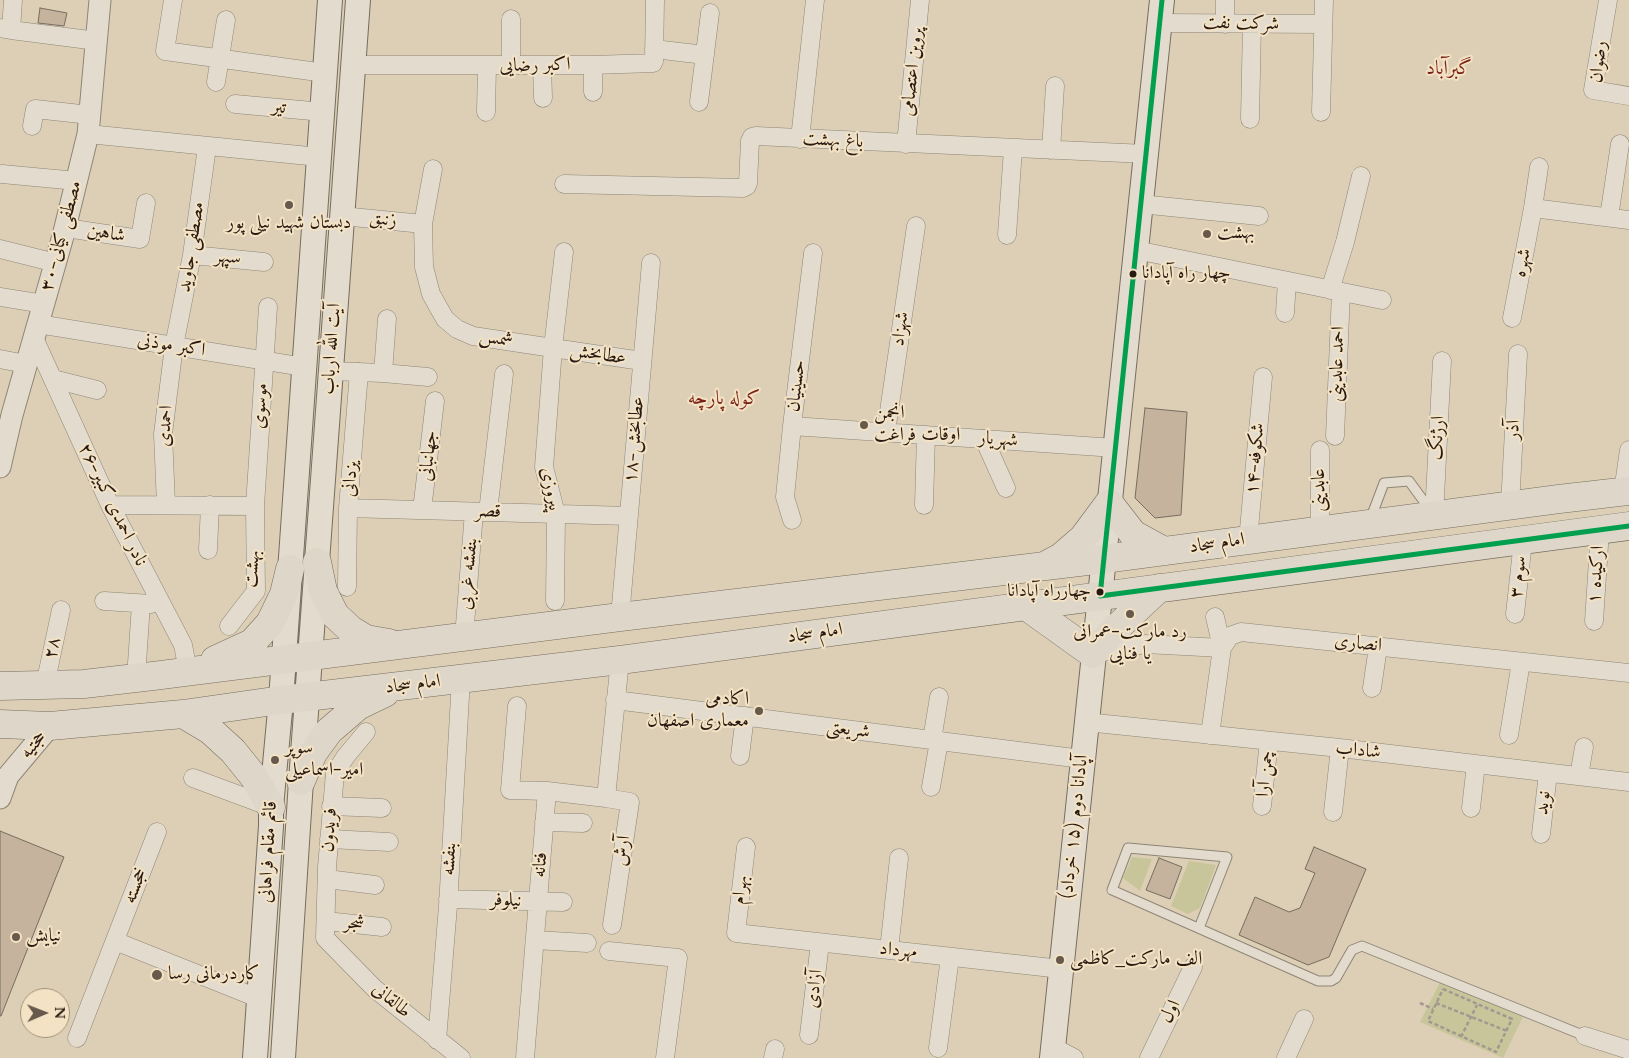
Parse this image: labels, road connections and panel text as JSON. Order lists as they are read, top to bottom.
{
  "streets": {
    "main road": [
      "آیت الله ارباب",
      "امام سجاد",
      "آپادانا دوم (۱۵ خرداد)",
      "قائم مقام فراهانی"
    ],
    "street": [
      "شرکت نفت",
      "رضوان",
      "اکبر رضایی",
      "پروین اعتصامی",
      "تیر",
      "باغ بهشت",
      "زنبق",
      "شاهین",
      "۳۰-مصطفی کیانی",
      "مصطفی جاوید",
      "سپهر",
      "شهره",
      "شهزاد",
      "شمس",
      "اکبر موذنی",
      "عطابخش",
      "احمد عابدینی",
      "حسینیان",
      "موسوی",
      "احمدی",
      "آذر",
      "ارژنگ",
      "۱۸-عطابخش",
      "شهریار",
      "جهانبانی",
      "۱۴-شکوفه",
      "یزدانی",
      "پیروزی",
      "عابدینی",
      "۲۶-نادر احمدی کبیر",
      "قصر",
      "بهشت",
      "بنفشه غربی",
      "ارکیده ۱",
      "سوم ۳",
      "انصاری",
      "۲۸",
      "شریعتی",
      "حجتیه",
      "شاداب",
      "چمن آرا",
      "نوید",
      "فریدون",
      "آرش",
      "بنفشه",
      "فتانه",
      "خجسته",
      "بهرام",
      "نیلوفر",
      "شجر",
      "مهرداد",
      "آزادی",
      "طالقانی",
      "اول"
    ]
  },
  "crossings": [
    ["اکبر رضایی", "آیت الله ارباب"],
    ["پروین اعتصامی", "باغ بهشت"],
    ["تیر", "آیت الله ارباب"],
    ["زنبق", "شمس"],
    ["زنبق", "آیت الله ارباب"],
    ["شاهین", "۳۰-مصطفی کیانی"],
    ["۳۰-مصطفی کیانی", "اکبر موذنی"],
    ["۳۰-مصطفی کیانی", "۲۶-نادر احمدی کبیر"],
    ["مصطفی جاوید", "سپهر"],
    ["مصطفی جاوید", "اکبر موذنی"],
    ["مصطفی جاوید", "احمدی"],
    ["شهزاد", "شهریار"],
    ["شمس", "عطابخش"],
    ["شمس", "پیروزی"],
    ["اکبر موذنی", "آیت الله ارباب"],
    ["اکبر موذنی", "موسوی"],
    ["اکبر موذنی", "احمدی"],
    ["اکبر موذنی", "۲۶-نادر احمدی کبیر"],
    ["آیت الله ارباب", "امام سجاد"],
    ["آیت الله ارباب", "قائم مقام فراهانی"],
    ["عطابخش", "۱۸-عطابخش"],
    ["عطابخش", "پیروزی"],
    ["حسینیان", "شهریار"],
    ["موسوی", "بهشت"],
    ["آذر", "امام سجاد"],
    ["ارژنگ", "امام سجاد"],
    ["۱۸-عطابخش", "قصر"],
    ["۱۸-عطابخش", "امام سجاد"],
    ["جهانبانی", "قصر"],
    ["۱۴-شکوفه", "امام سجاد"],
    ["یزدانی", "قصر"],
    ["پیروزی", "قصر"],
    ["عابدینی", "امام سجاد"],
    ["۲۶-نادر احمدی کبیر", "امام سجاد"],
    ["قصر", "بنفشه غربی"],
    ["امام سجاد", "بنفشه غربی"],
    ["امام سجاد", "ارکیده ۱"],
    ["امام سجاد", "سوم ۳"],
    ["امام سجاد", "۲۸"],
    ["امام سجاد", "حجتیه"],
    ["امام سجاد", "آپادانا دوم (۱۵ خرداد)"],
    ["امام سجاد", "قائم مقام فراهانی"],
    ["امام سجاد", "بنفشه"],
    ["شریعتی", "آپادانا دوم (۱۵ خرداد)"],
    ["شاداب", "چمن آرا"],
    ["شاداب", "نوید"],
    ["شاداب", "آپادانا دوم (۱۵ خرداد)"],
    ["آپادانا دوم (۱۵ خرداد)", "مهرداد"],
    ["فریدون", "شجر"],
    ["فریدون", "طالقانی"],
    ["آرش", "فتانه"],
    ["بنفشه", "نیلوفر"],
    ["بنفشه", "طالقانی"],
    ["فتانه", "نیلوفر"],
    ["بهرام", "مهرداد"],
    ["شجر", "طالقانی"],
    ["مهرداد", "آزادی"]
  ],
  "districts": ["گبرآباد", "کوله پارچه"],
  "places": [
    "دبستان شهید نیلی پور",
    "بهشت",
    "چهار راه آپادانا",
    "انجمن اوقات فراغت",
    "چهارراه آپادانا",
    "رد مارکت-عمرانی یا فنایی",
    "اکادمی معماری اصفهان",
    "سوپر امیر-اسماعیلی",
    "نیایش",
    "الف مارکت_کاظمی",
    "کاردرمانی رسا"
  ],
  "north": "right"
}
